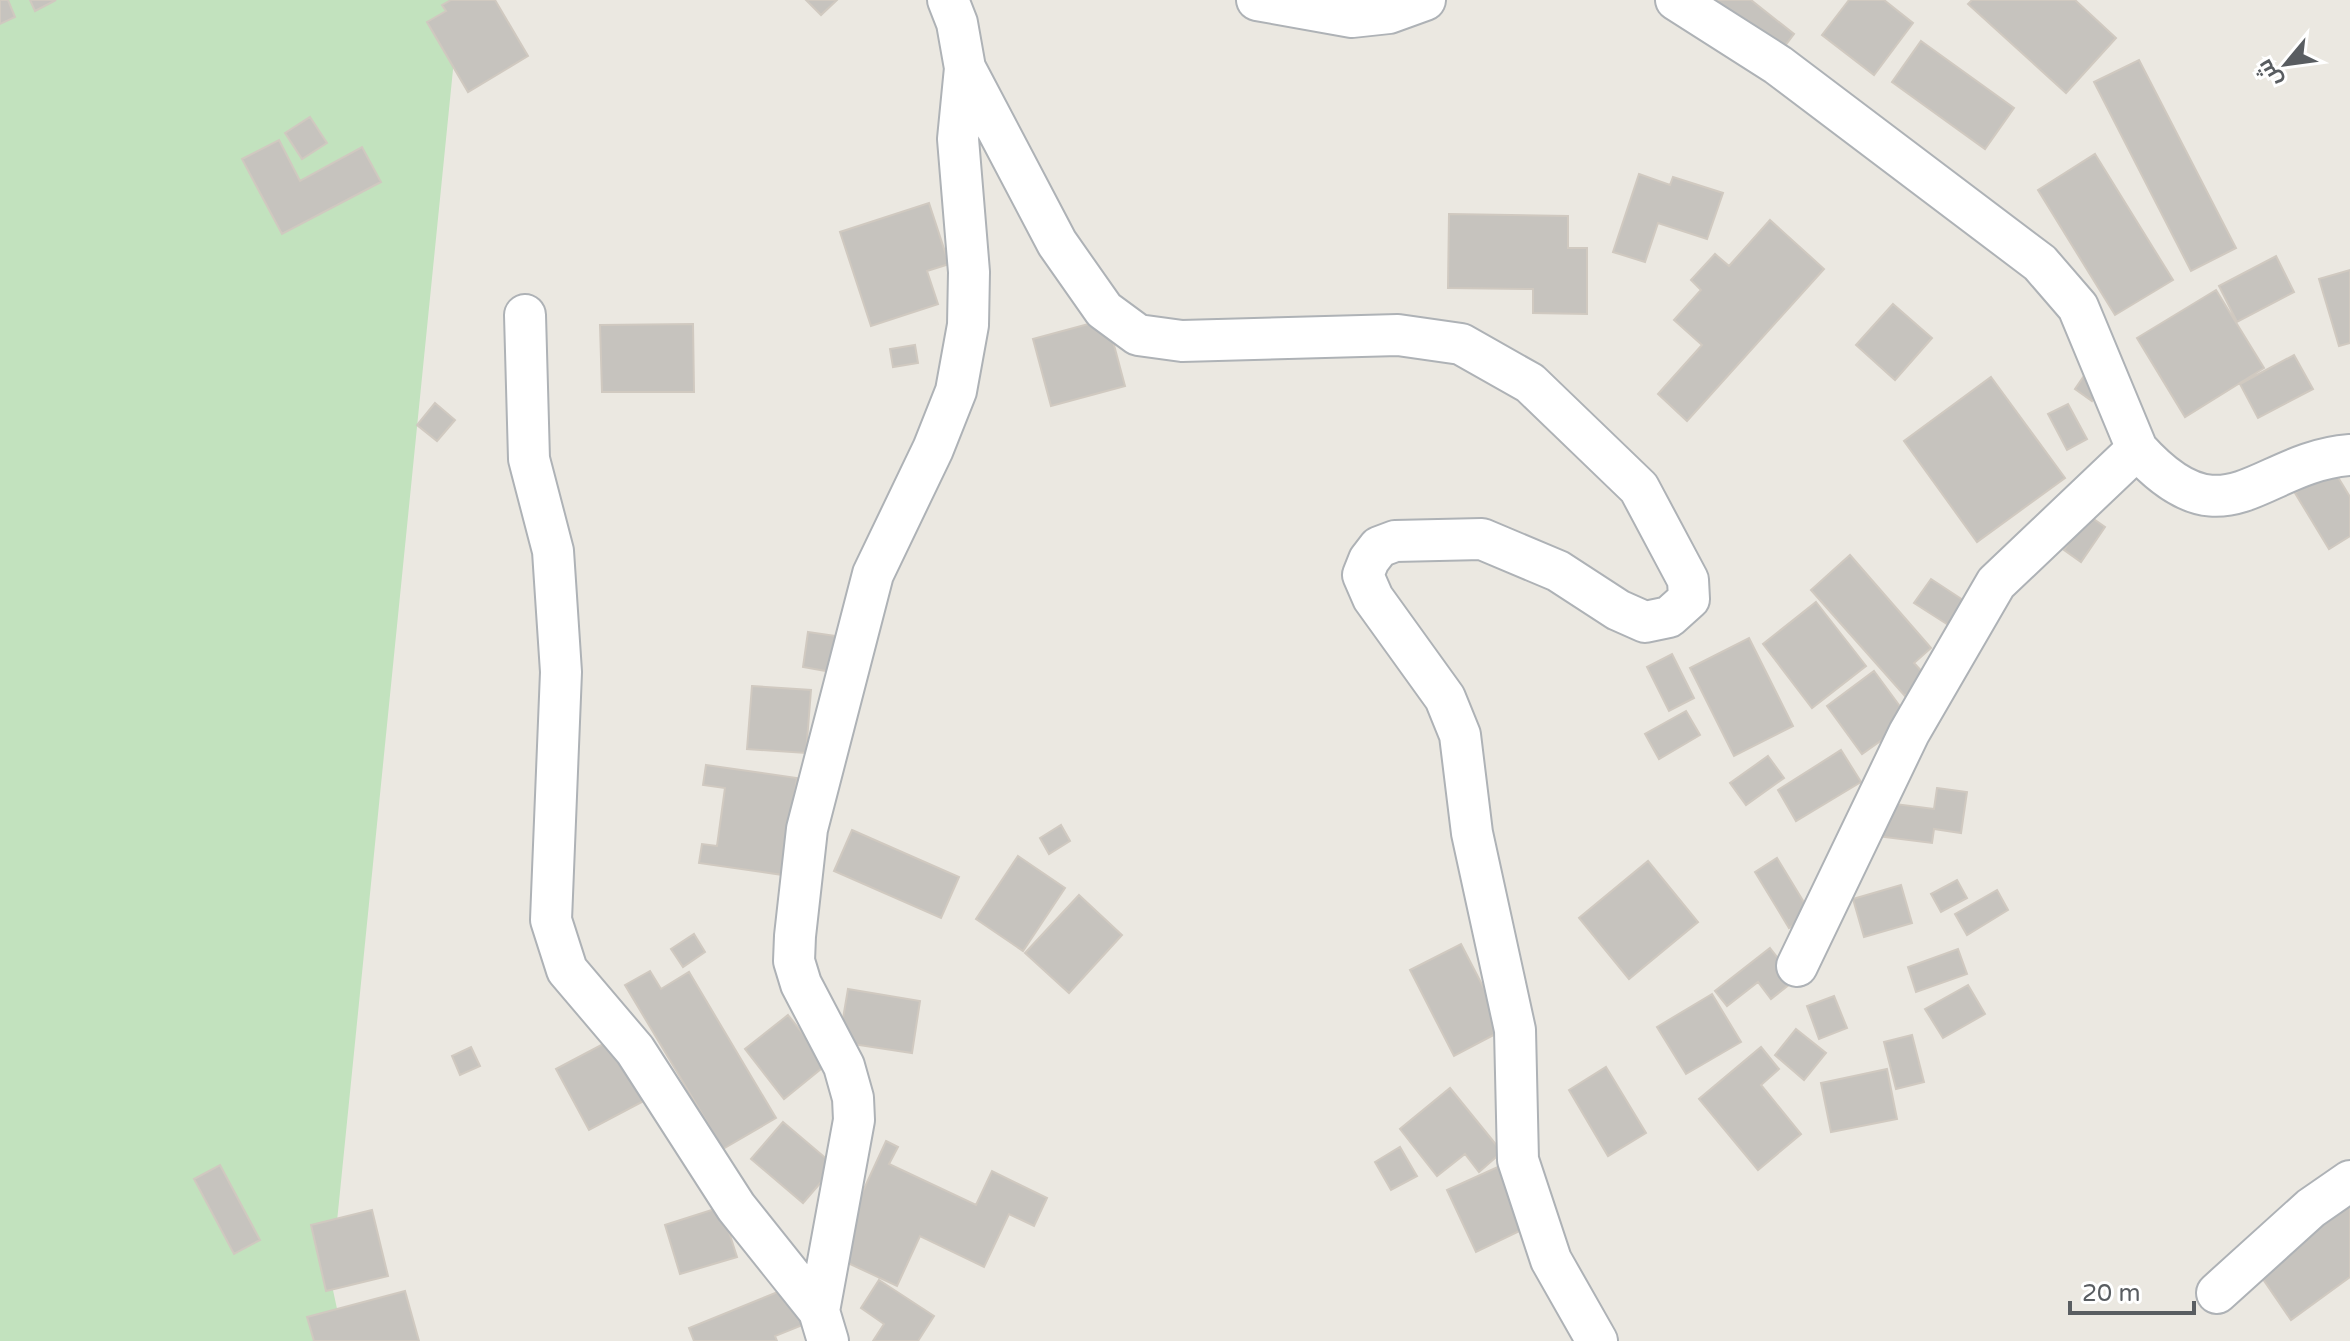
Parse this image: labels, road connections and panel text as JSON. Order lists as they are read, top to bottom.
{
  "scale_bar": "20 m",
  "north": "bottom left"
}
